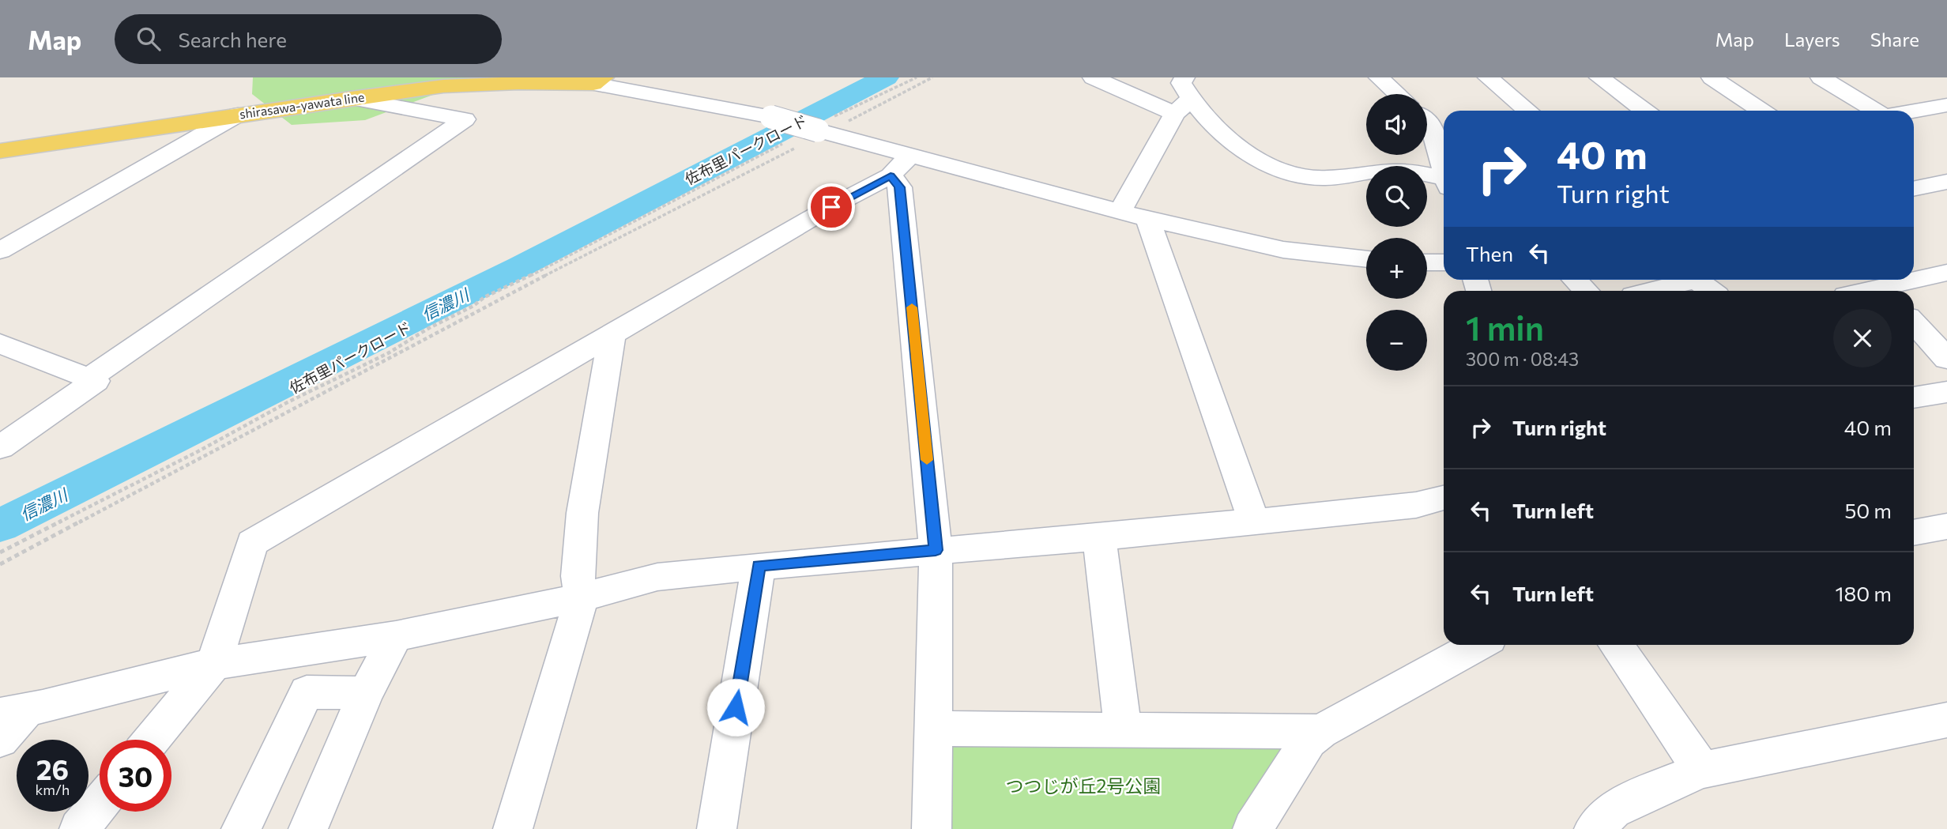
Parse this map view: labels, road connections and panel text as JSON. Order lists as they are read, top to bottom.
{
  "streets": {
    "main road": ["shirasawa-yawata line"],
    "path": ["佐布里パークロード"]
  },
  "water": ["信濃川"],
  "parks": ["つつじが丘2号公園"],
  "page": {
    "header": "Map",
    "search": "Search here",
    "nav": ["Map", "Layers", "Share"],
    "map_buttons": ["+", "−"],
    "turn": ["40 m", "Turn right"],
    "then": "Then",
    "heading": ["1 min", "300 m · 08:43"],
    "list": [
      {
        "name": "Turn right",
        "value": "40 m"
      },
      {
        "name": "Turn left",
        "value": "50 m"
      },
      {
        "name": "Turn left",
        "value": "180 m"
      }
    ],
    "speed": "26 km/h",
    "limit": "30"
  }
}
